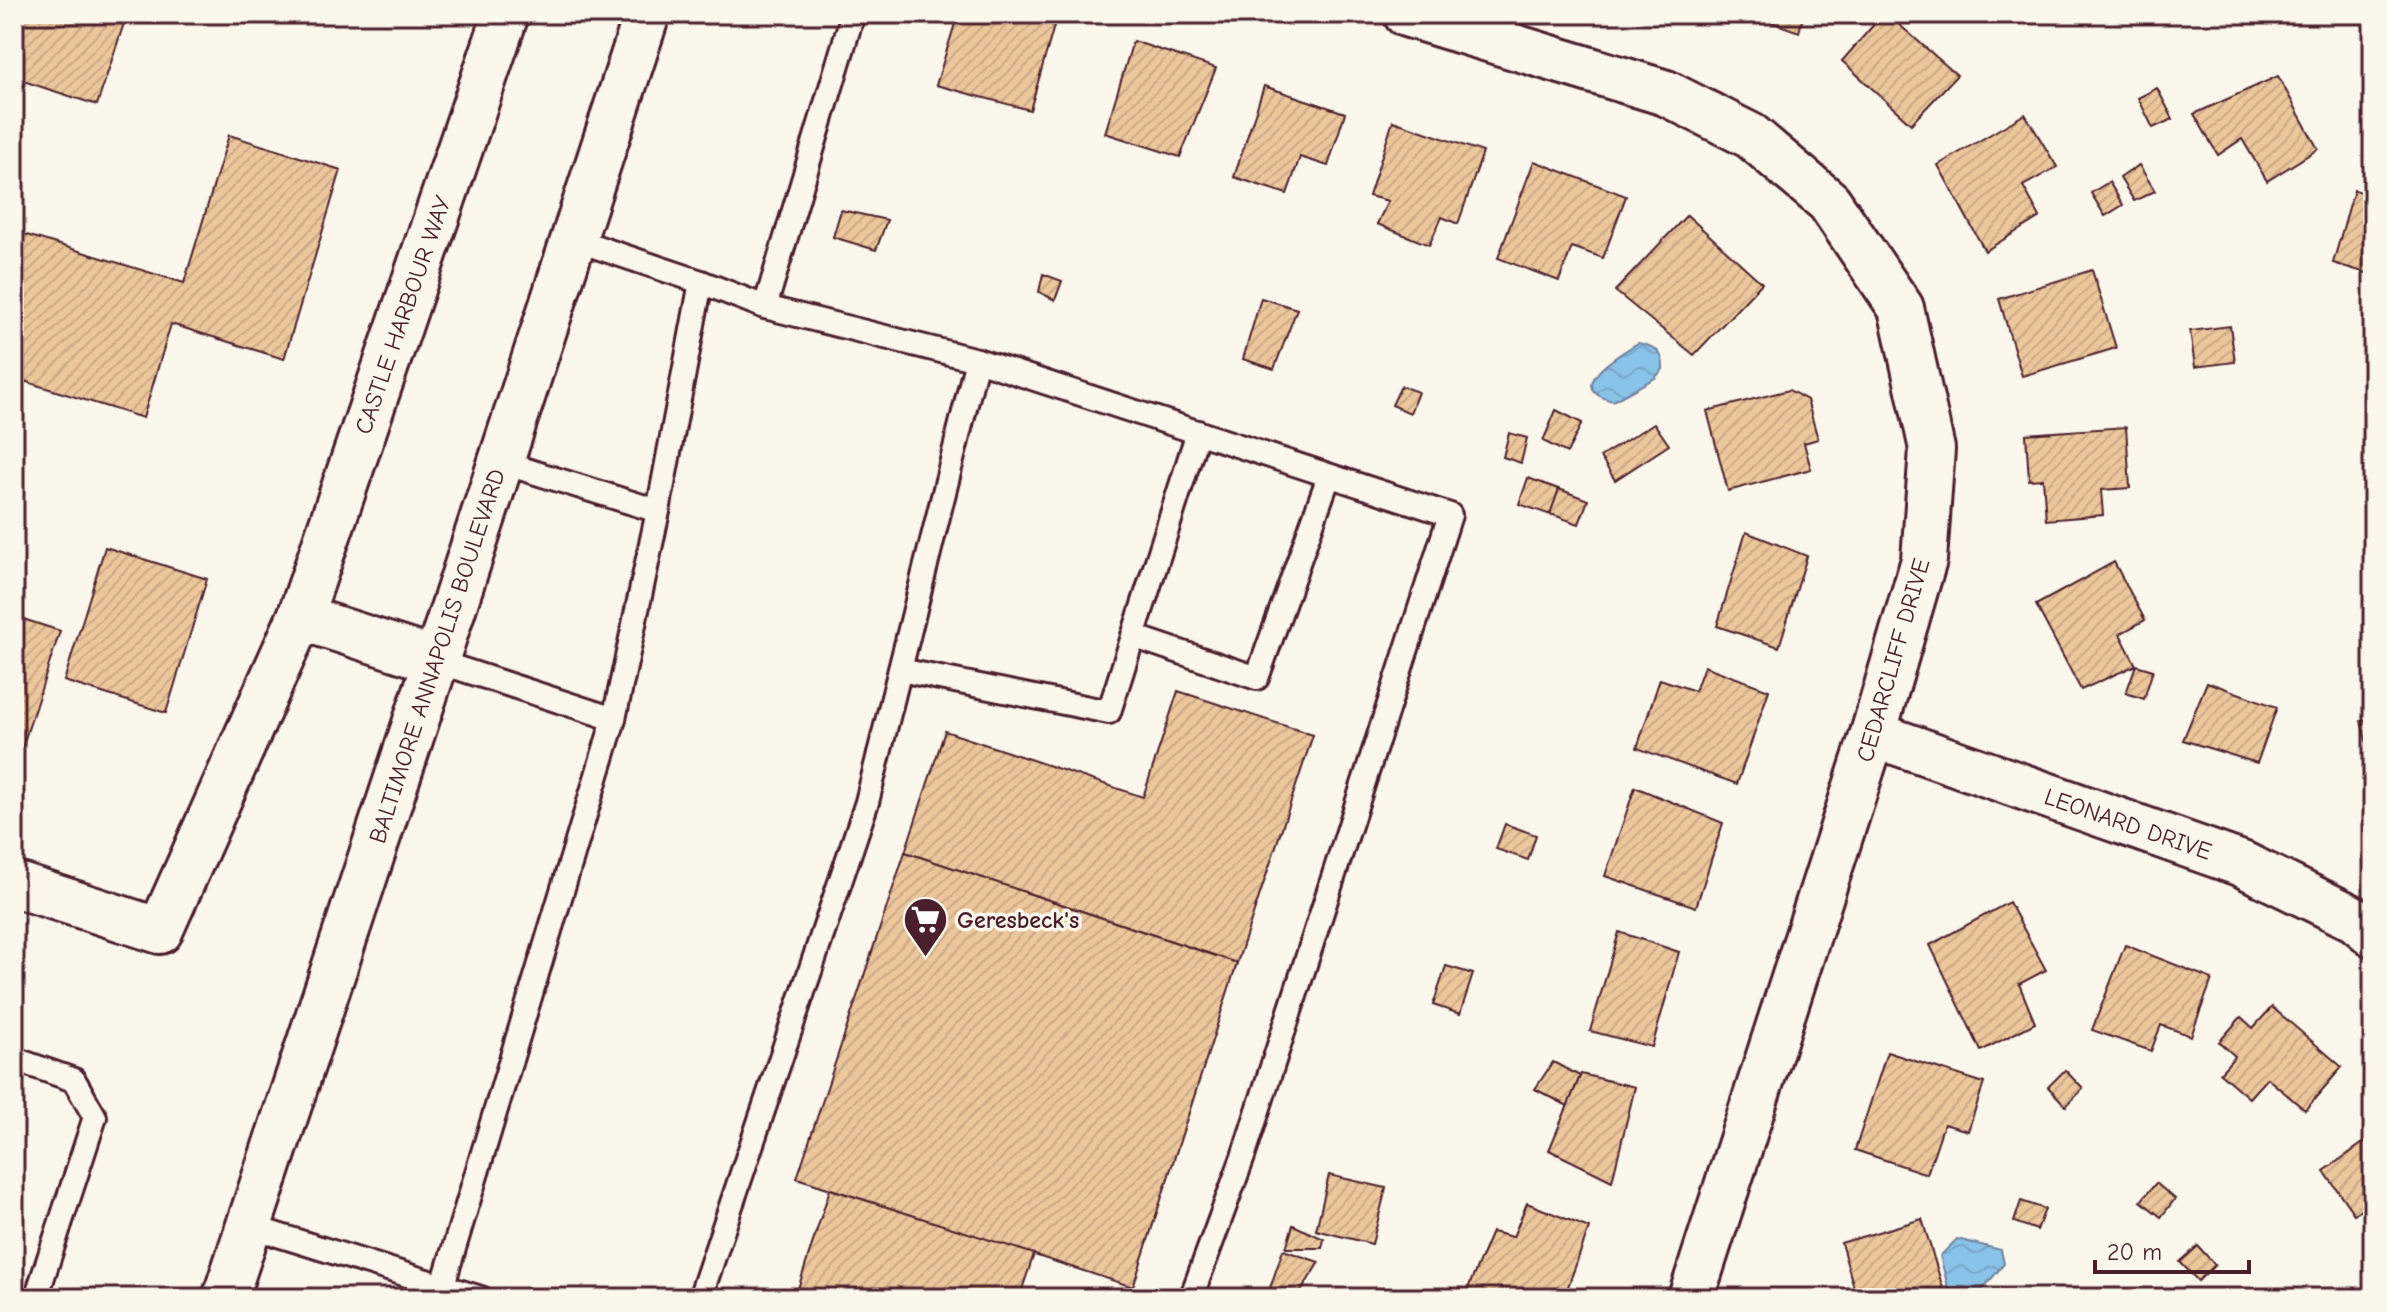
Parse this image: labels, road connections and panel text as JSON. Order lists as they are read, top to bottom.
{
  "streets": {
    "street": [
      "CASTLE HARBOUR WAY",
      "BALTIMORE ANNAPOLIS BOULEVARD",
      "CEDARCLIFF DRIVE",
      "LEONARD DRIVE"
    ]
  },
  "crossings": [
    ["CEDARCLIFF DRIVE", "LEONARD DRIVE"]
  ],
  "places": {
    "supermarket": ["Geresbeck's"]
  },
  "scale_bar": "20 m"
}
